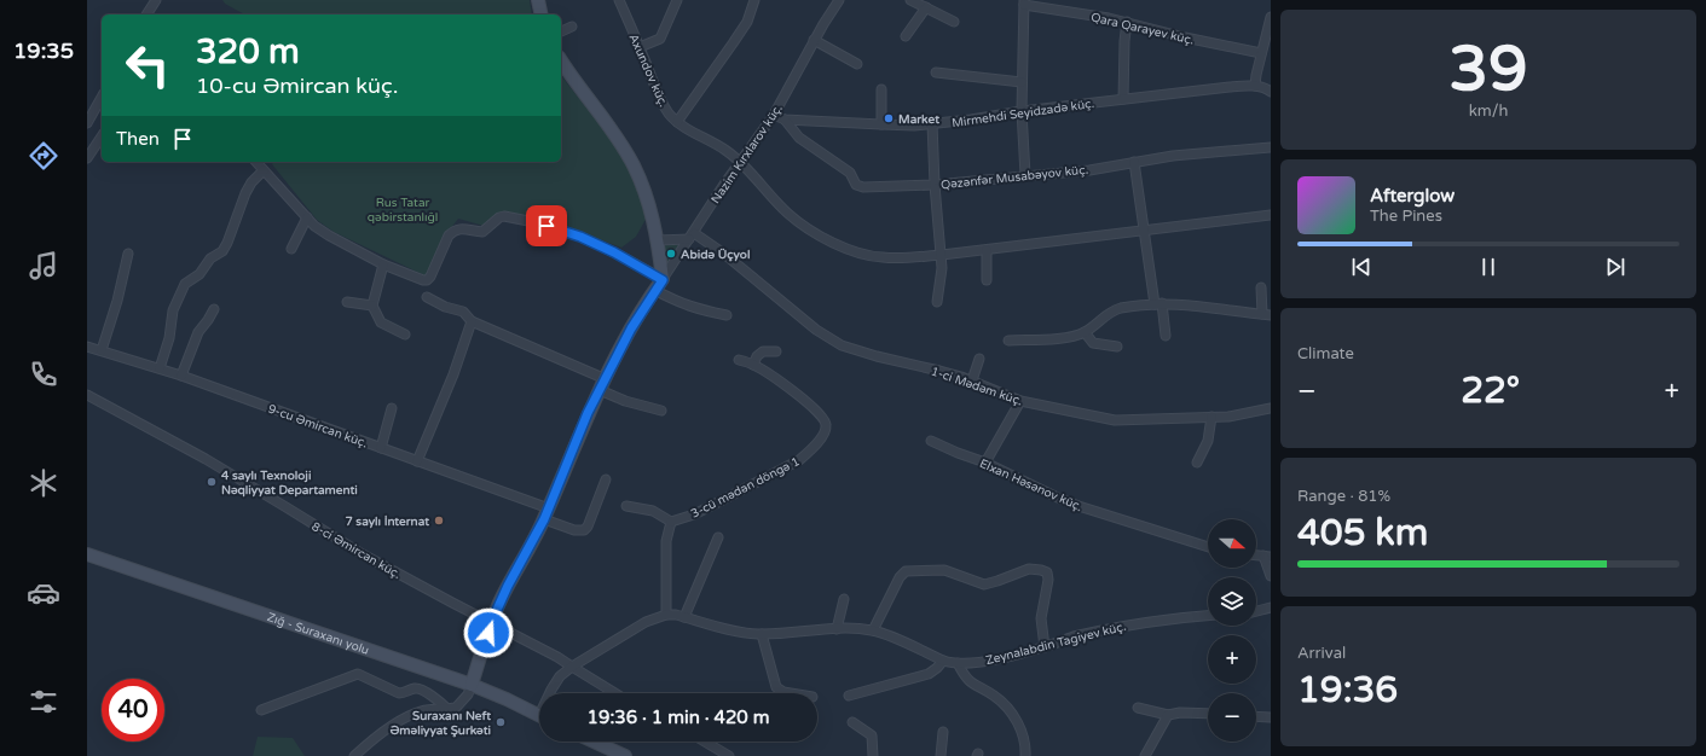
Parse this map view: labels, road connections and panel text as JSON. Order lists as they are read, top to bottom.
{
  "streets": {
    "street": [
      "Qara Qarayev küç.",
      "Axundov küç.",
      "Mirmehdi Seyidzadə küç.",
      "Nazim Kırxlarov küç.",
      "Qəzənfər Musabəyov küç.",
      "1-ci Mədəm küç.",
      "9-cu Əmircan küç.",
      "Elxan Həsənov küç.",
      "3-cü mədən döngə 1",
      "8-ci Əmircan küç.",
      "Zığ - Suraxanı yolu",
      "Zeynalabdin Tagiyev küç."
    ]
  },
  "crossings": [
    ["Axundov küç.", "Nazim Kırxlarov küç."],
    ["Mirmehdi Seyidzadə küç.", "Nazim Kırxlarov küç."],
    ["Mirmehdi Seyidzadə küç.", "Qəzənfər Musabəyov küç."],
    ["Nazim Kırxlarov küç.", "1-ci Mədəm küç."]
  ],
  "parks": ["Rus Tatar qəbirstanlığl"],
  "places": [
    "Market",
    "Abidə Üçyol",
    "4 saylı Texnoloji Nəqliyyat Departamenti",
    "7 saylı İnternat",
    "Suraxanı Neft Əməliyyat Şurkəti"
  ],
  "north": "right",
  "page": {
    "tabs": "19:35",
    "tile": [
      ["39", "km/h"],
      "Climate",
      ["Range · 81%", "405 km"],
      ["Arrival", "19:36"]
    ],
    "turn": ["320 m", "10-cu Əmircan küç."],
    "then": "Then",
    "song": ["Afterglow", "The Pines"],
    "heat": ["−", "22°", "+"],
    "map_buttons": ["+", "−"],
    "limit": "40",
    "trip": "19:36 · 1 min · 420 m"
  }
}
